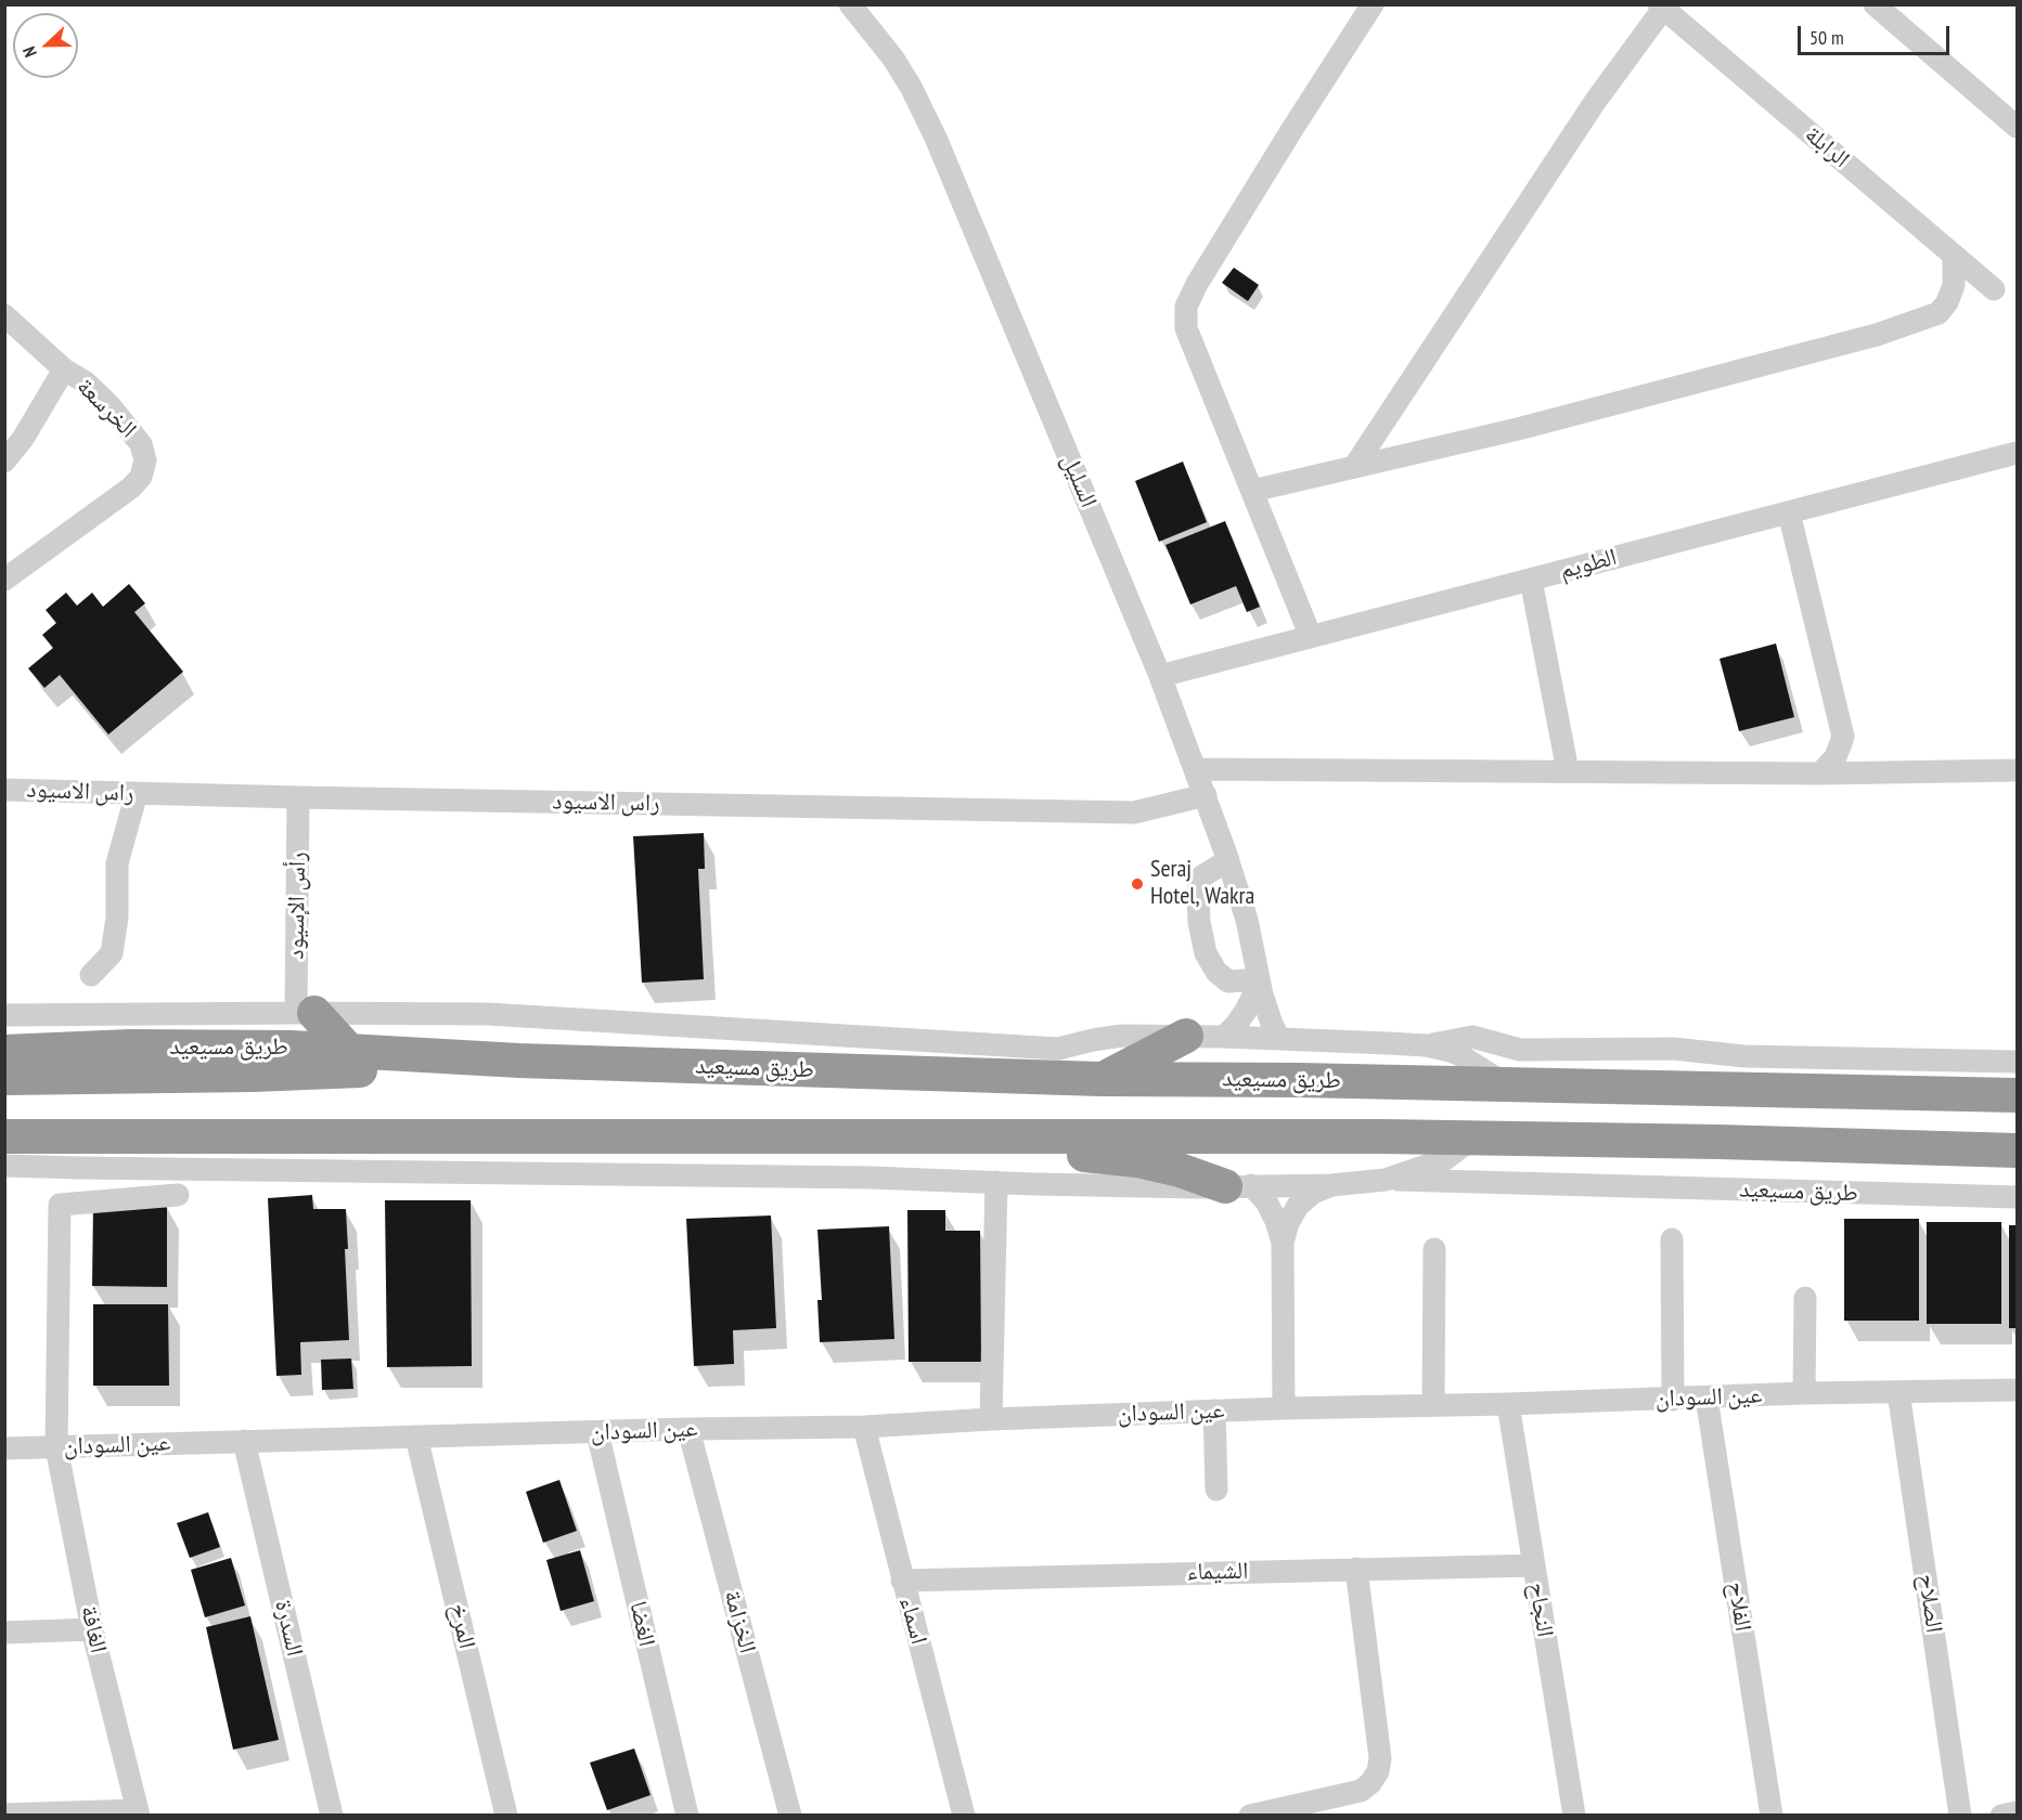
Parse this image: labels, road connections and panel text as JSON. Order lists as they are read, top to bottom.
{
  "streets": {
    "highway": ["طريق مسيعيد"],
    "street": [
      "الرابلة",
      "الخرسعة",
      "السليل",
      "الطويم",
      "راس الاسيود",
      "رأس الإسيود",
      "عين السودان",
      "الشيماء",
      "الصلاح",
      "الفلاح",
      "النجاح",
      "اسماء",
      "الخزامة",
      "الغضا",
      "المرخ",
      "السدرة",
      "الغافة"
    ]
  },
  "crossings": [
    ["السليل", "الطويم"],
    ["السليل", "راس الاسيود"],
    ["السليل", "طريق مسيعيد"],
    ["راس الاسيود", "رأس الإسيود"],
    ["رأس الإسيود", "طريق مسيعيد"],
    ["عين السودان", "الصلاح"],
    ["عين السودان", "الفلاح"],
    ["عين السودان", "النجاح"],
    ["عين السودان", "اسماء"],
    ["عين السودان", "الخزامة"],
    ["عين السودان", "الغضا"],
    ["عين السودان", "المرخ"],
    ["عين السودان", "السدرة"],
    ["عين السودان", "الغافة"],
    ["الشيماء", "النجاح"],
    ["الشيماء", "اسماء"]
  ],
  "places": ["Seraj Hotel, Wakra"],
  "scale_bar": "50 m",
  "north": "left"
}
